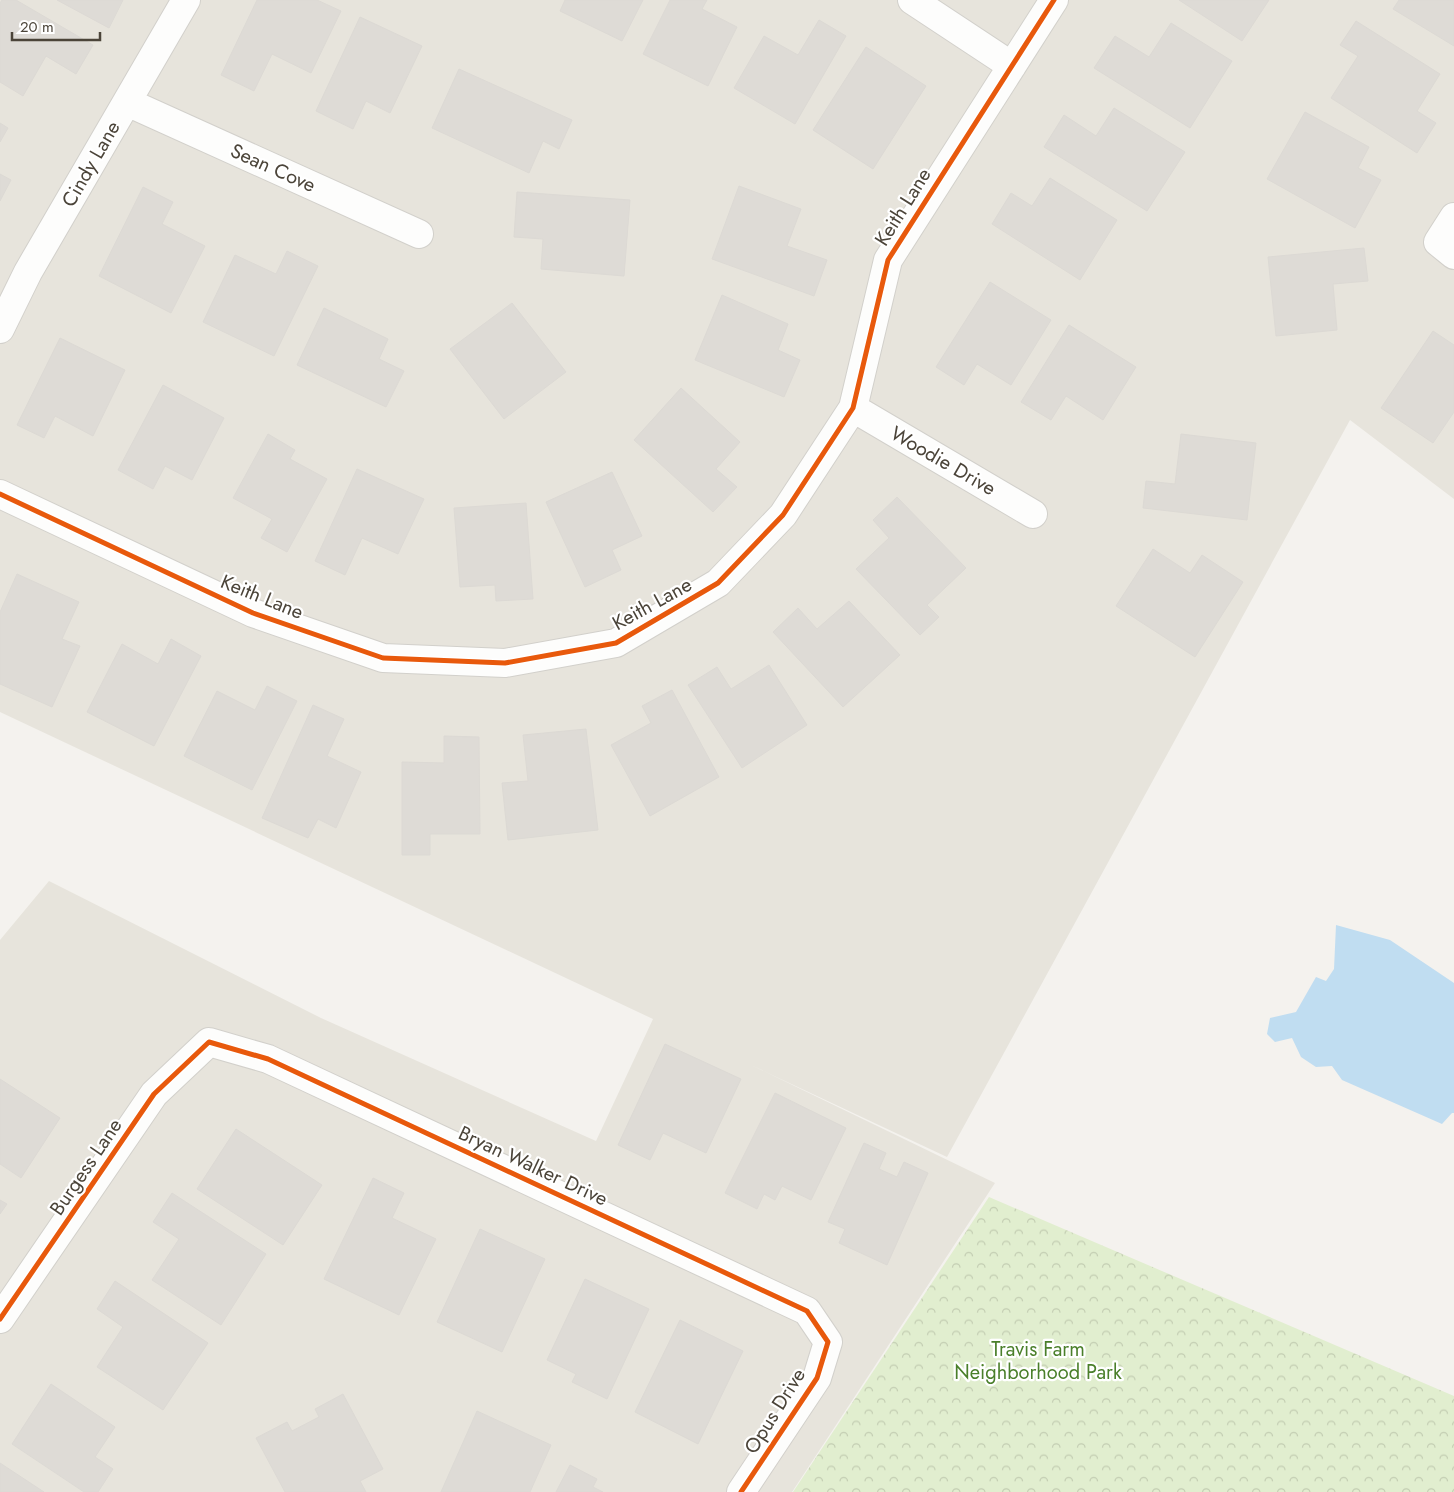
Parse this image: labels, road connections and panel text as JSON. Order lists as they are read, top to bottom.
{
  "streets": {
    "street": [
      "Cindy Lane",
      "Sean Cove",
      "Keith Lane",
      "Woodie Drive",
      "Bryan Walker Drive",
      "Burgess Lane",
      "Opus Drive"
    ]
  },
  "crossings": [
    ["Cindy Lane", "Sean Cove"],
    ["Keith Lane", "Woodie Drive"],
    ["Bryan Walker Drive", "Burgess Lane"],
    ["Bryan Walker Drive", "Opus Drive"]
  ],
  "parks": ["Travis Farm Neighborhood Park"],
  "scale_bar": "20 m"
}
